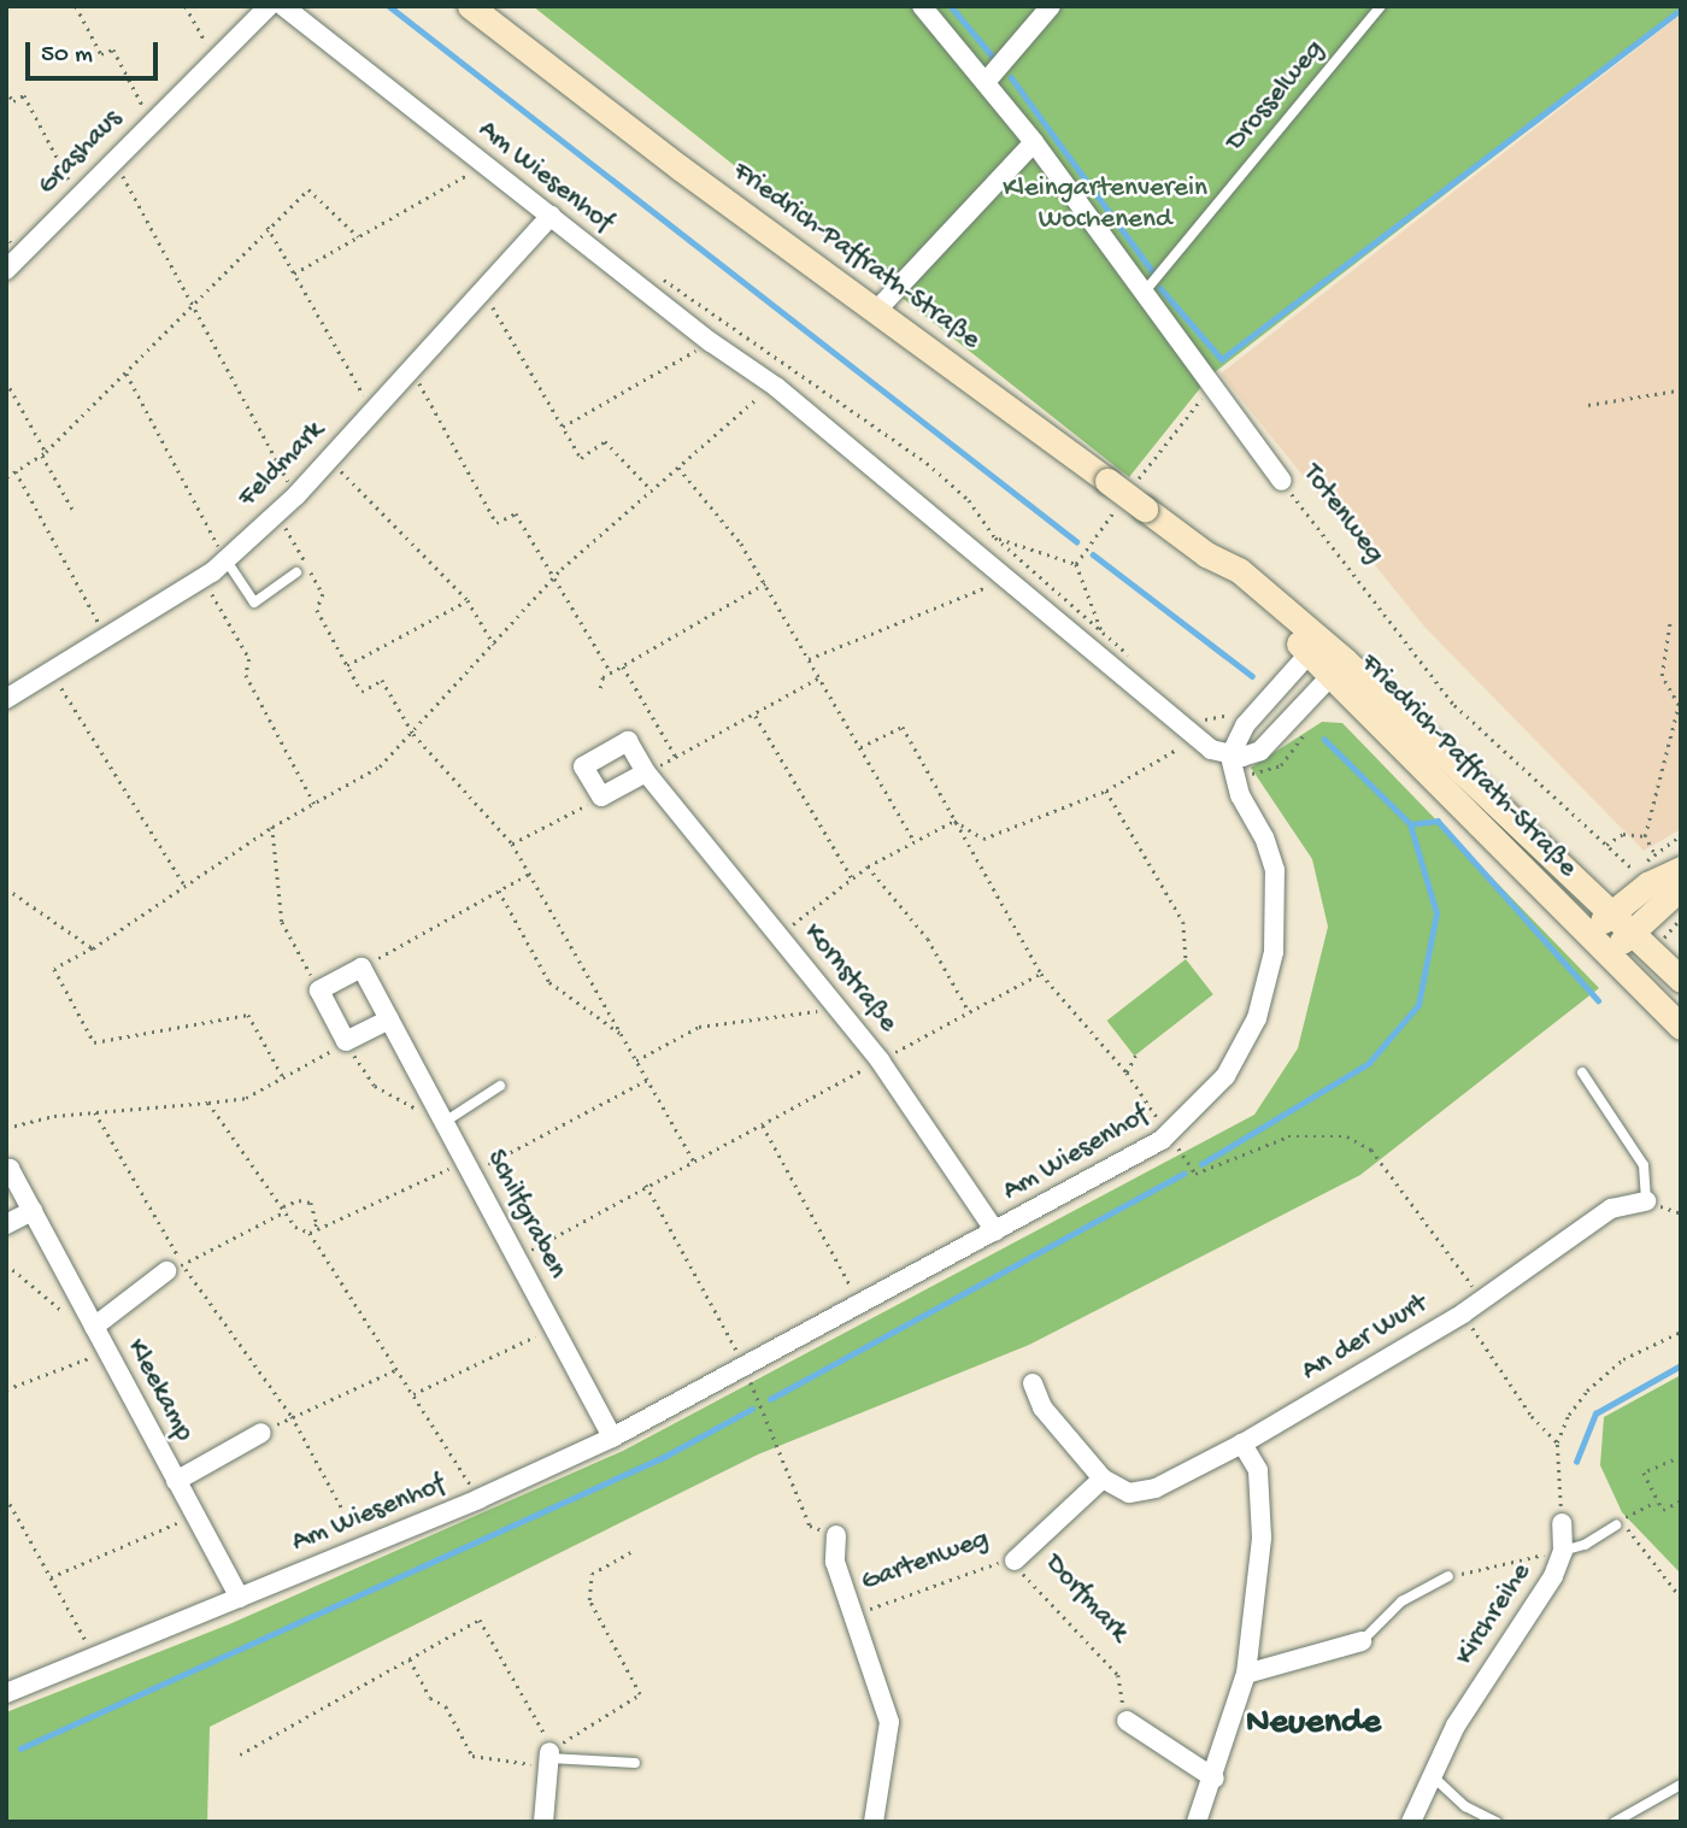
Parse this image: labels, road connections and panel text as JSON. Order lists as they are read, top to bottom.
{
  "streets": {
    "main road": ["Friedrich-Paffrath-Straße"],
    "street": [
      "Grashaus",
      "Am Wiesenhof",
      "Feldmark",
      "Totenweg",
      "Kornstraße",
      "Schilfgraben",
      "An der Wurt",
      "Kleekamp",
      "Gartenweg",
      "Kirchreihe"
    ],
    "lane": ["Drosselweg"],
    "path": ["Dorfmark"]
  },
  "crossings": [
    ["Drosselweg", "Totenweg"],
    ["Am Wiesenhof", "Feldmark"],
    ["Am Wiesenhof", "Kornstraße"],
    ["Am Wiesenhof", "Schilfgraben"],
    ["Am Wiesenhof", "Kleekamp"],
    ["Gartenweg", "Dorfmark"]
  ],
  "districts": ["Neuende"],
  "parks": ["Kleingartenverein Wochenend"],
  "scale_bar": "50 m"
}
